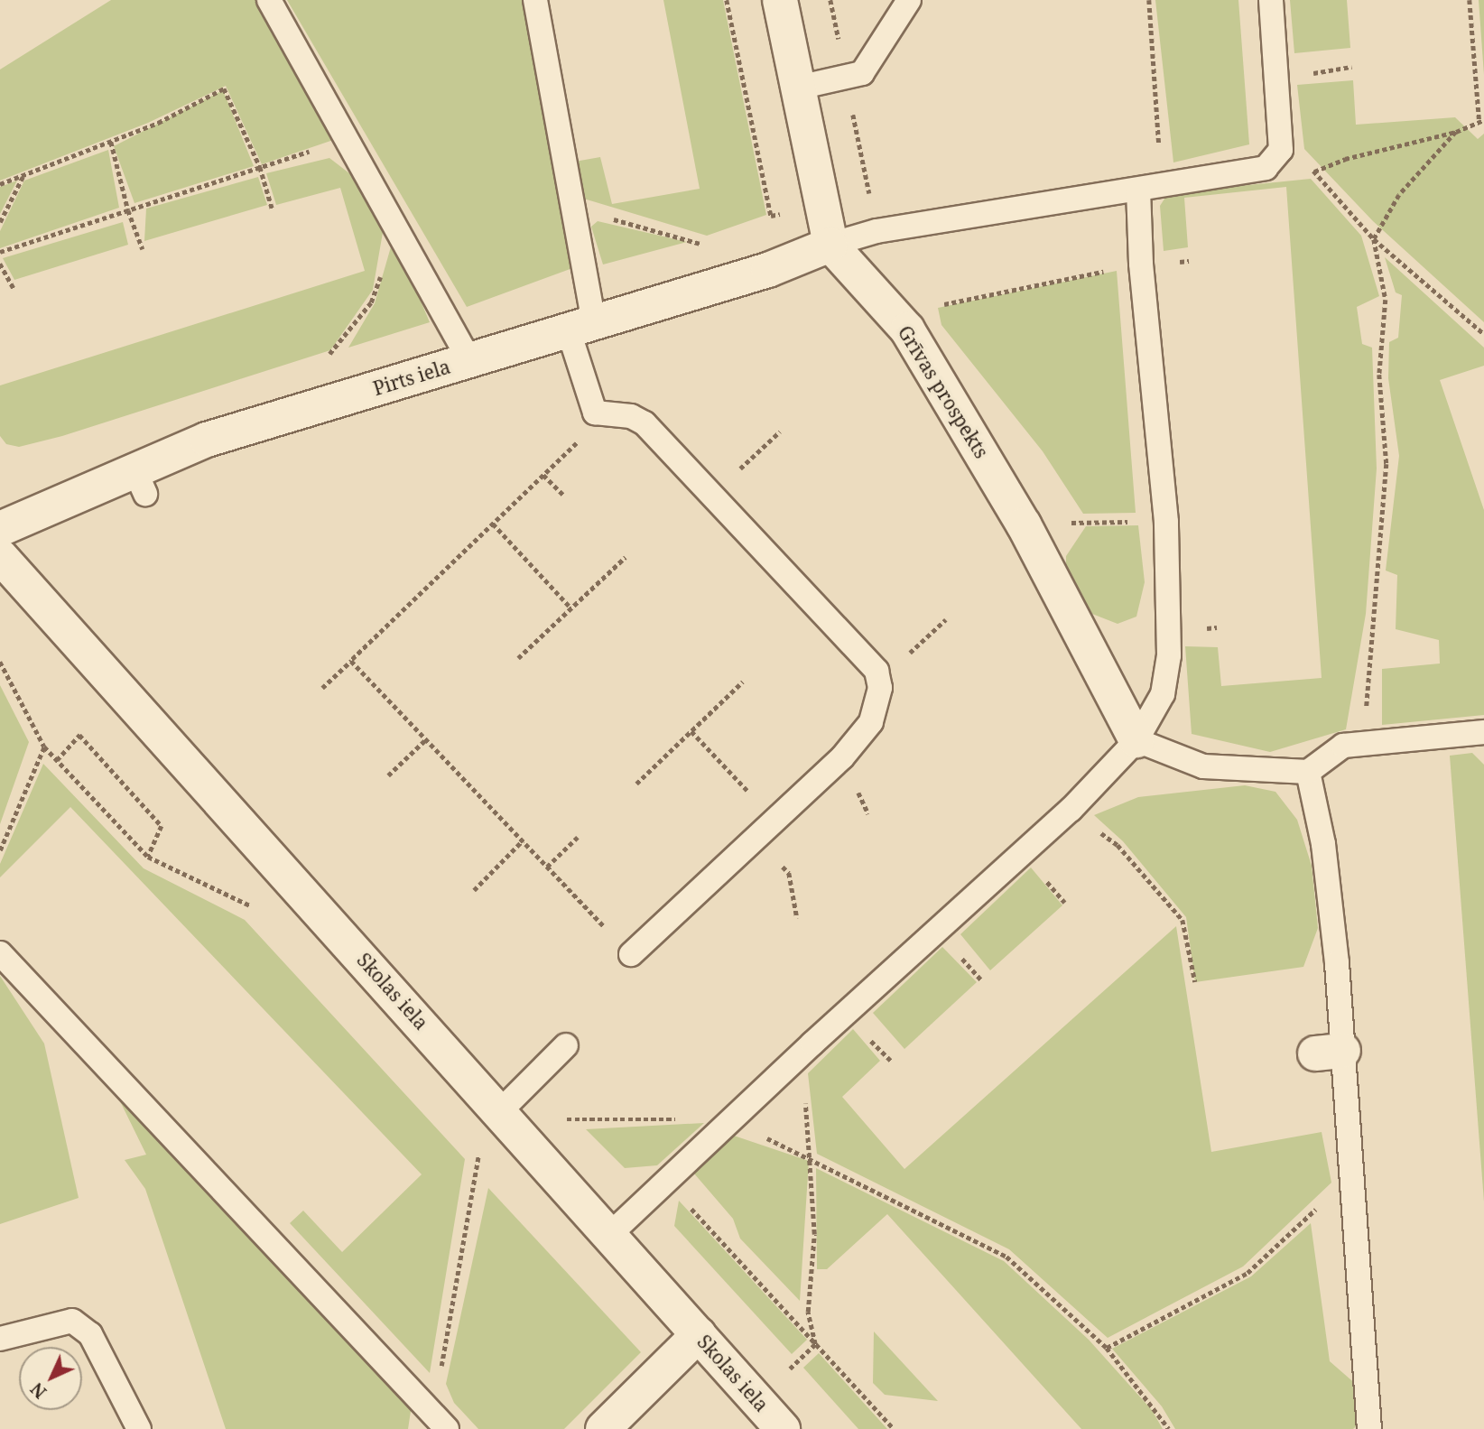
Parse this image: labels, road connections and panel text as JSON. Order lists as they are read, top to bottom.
{
  "streets": {
    "street": ["Pirts iela", "Grīvas prospekts", "Skolas iela"]
  },
  "crossings": [
    ["Pirts iela", "Grīvas prospekts"]
  ],
  "north": "bottom left"
}
